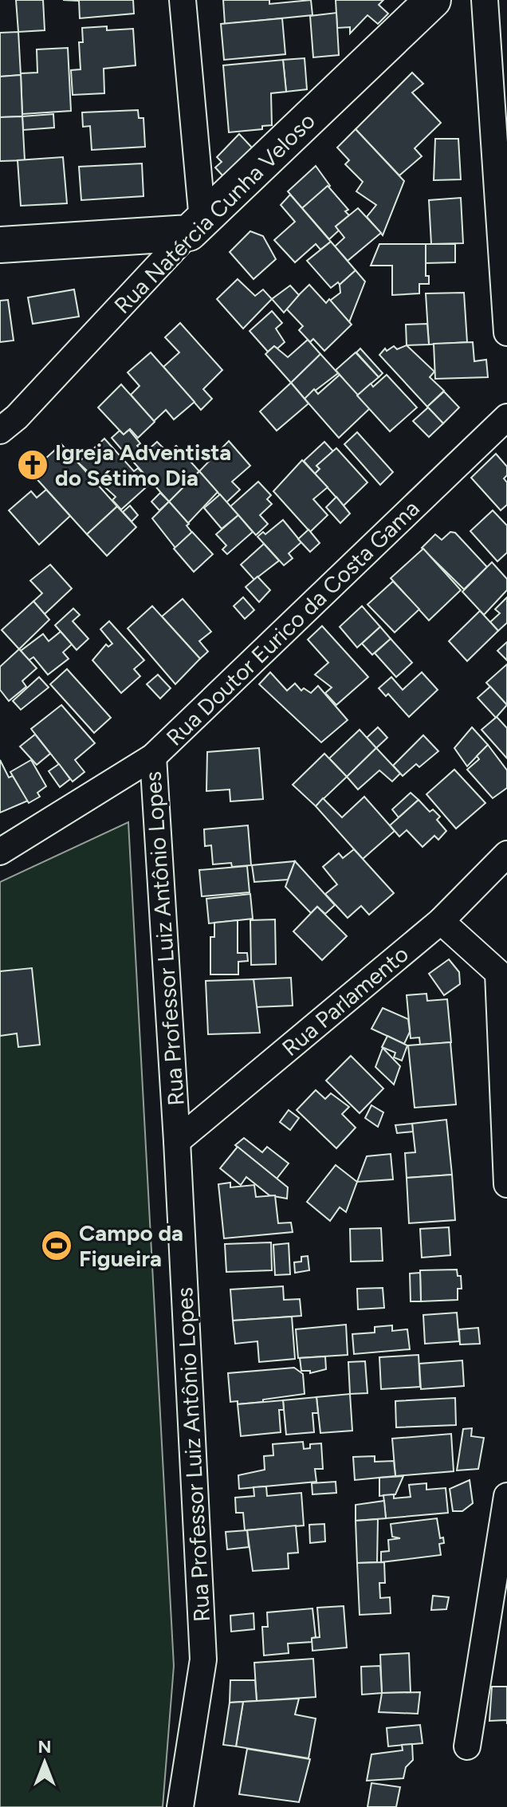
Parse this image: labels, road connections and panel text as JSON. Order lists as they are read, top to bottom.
{
  "streets": {
    "street": [
      "Rua Natércia Cunha Veloso",
      "Rua Doutor Eurico da Costa Gama",
      "Rua Professor Luiz Antônio Lopes",
      "Rua Parlamento"
    ]
  },
  "crossings": [
    ["Rua Doutor Eurico da Costa Gama", "Rua Professor Luiz Antônio Lopes"],
    ["Rua Professor Luiz Antônio Lopes", "Rua Parlamento"]
  ],
  "places": {
    "church": ["Igreja Adventista do Sétimo Dia"],
    "sports": ["Campo da Figueira"]
  },
  "north": "top"
}
